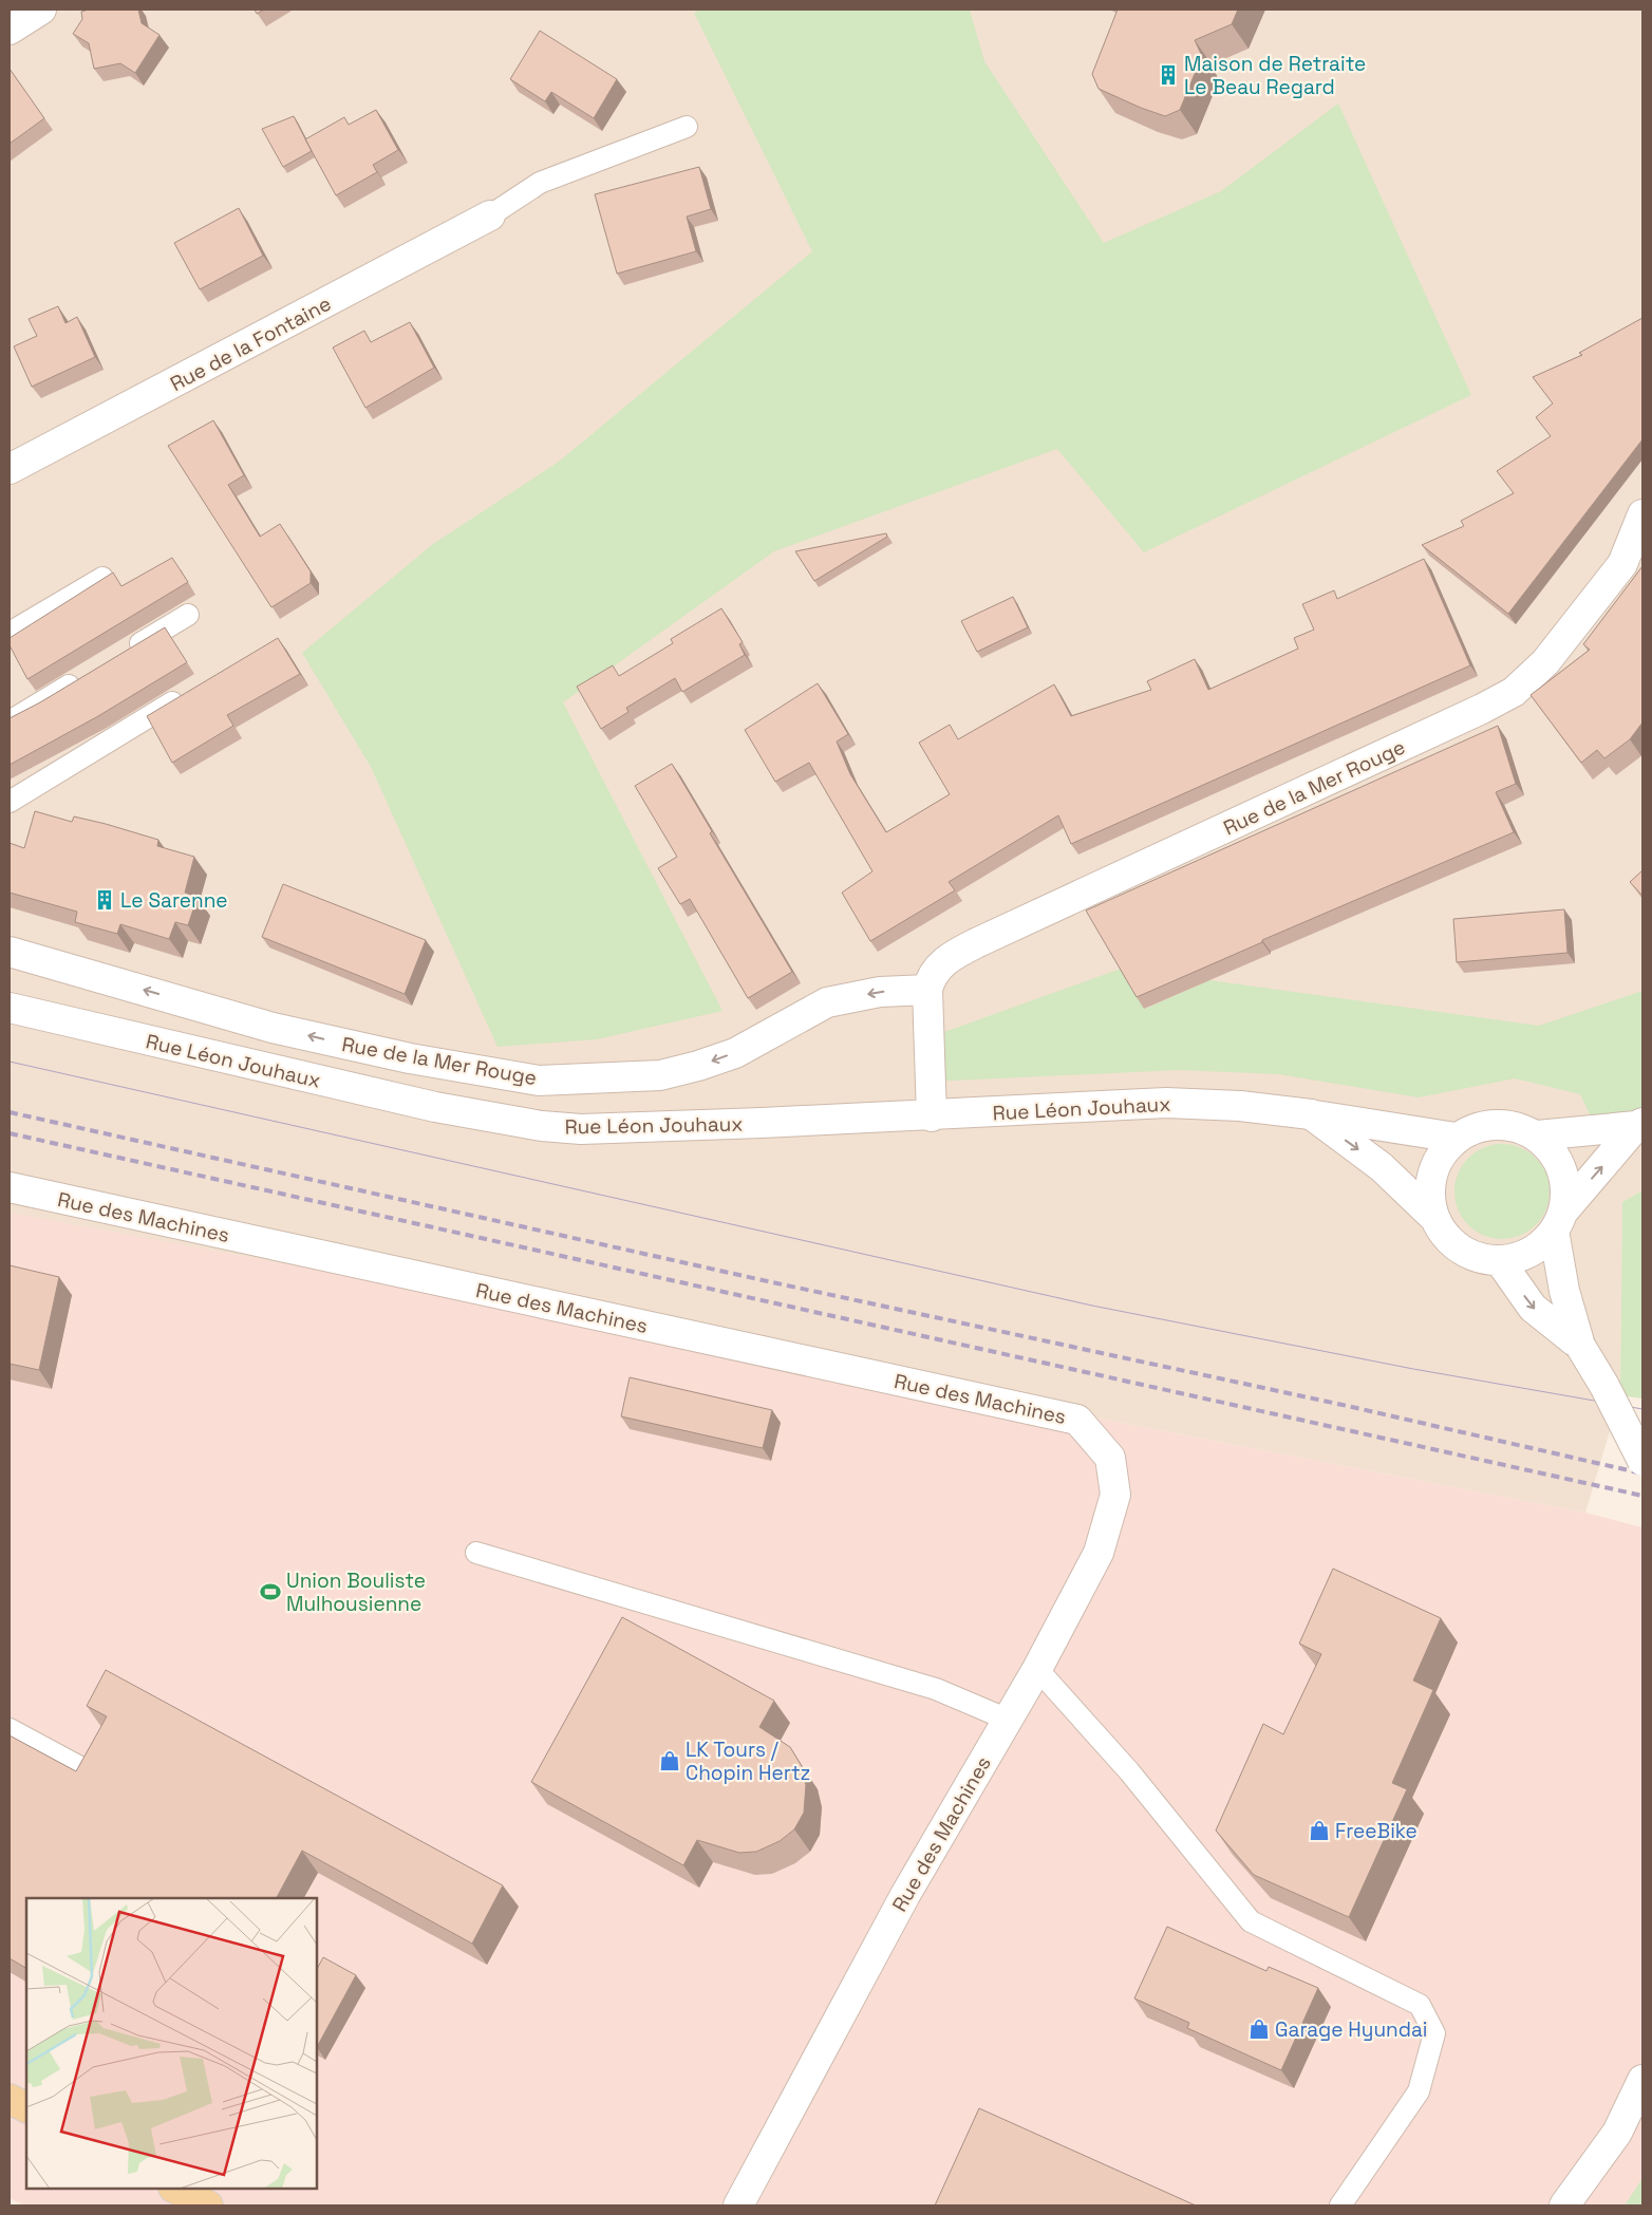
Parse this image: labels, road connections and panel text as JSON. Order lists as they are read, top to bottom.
{
  "streets": {
    "street": [
      "Rue de la Fontaine",
      "Rue de la Mer Rouge",
      "Rue Léon Jouhaux",
      "Rue des Machines"
    ]
  },
  "crossings": [
    ["Rue de la Mer Rouge", "Rue Léon Jouhaux"]
  ],
  "one_way": ["Rue de la Mer Rouge"],
  "places": {
    "building": ["Maison de Retraite Le Beau Regard", "Le Sarenne"],
    "sports": ["Union Bouliste Mulhousienne"],
    "shop": ["LK Tours / Chopin Hertz", "FreeBike", "Garage Hyundai"]
  }
}
